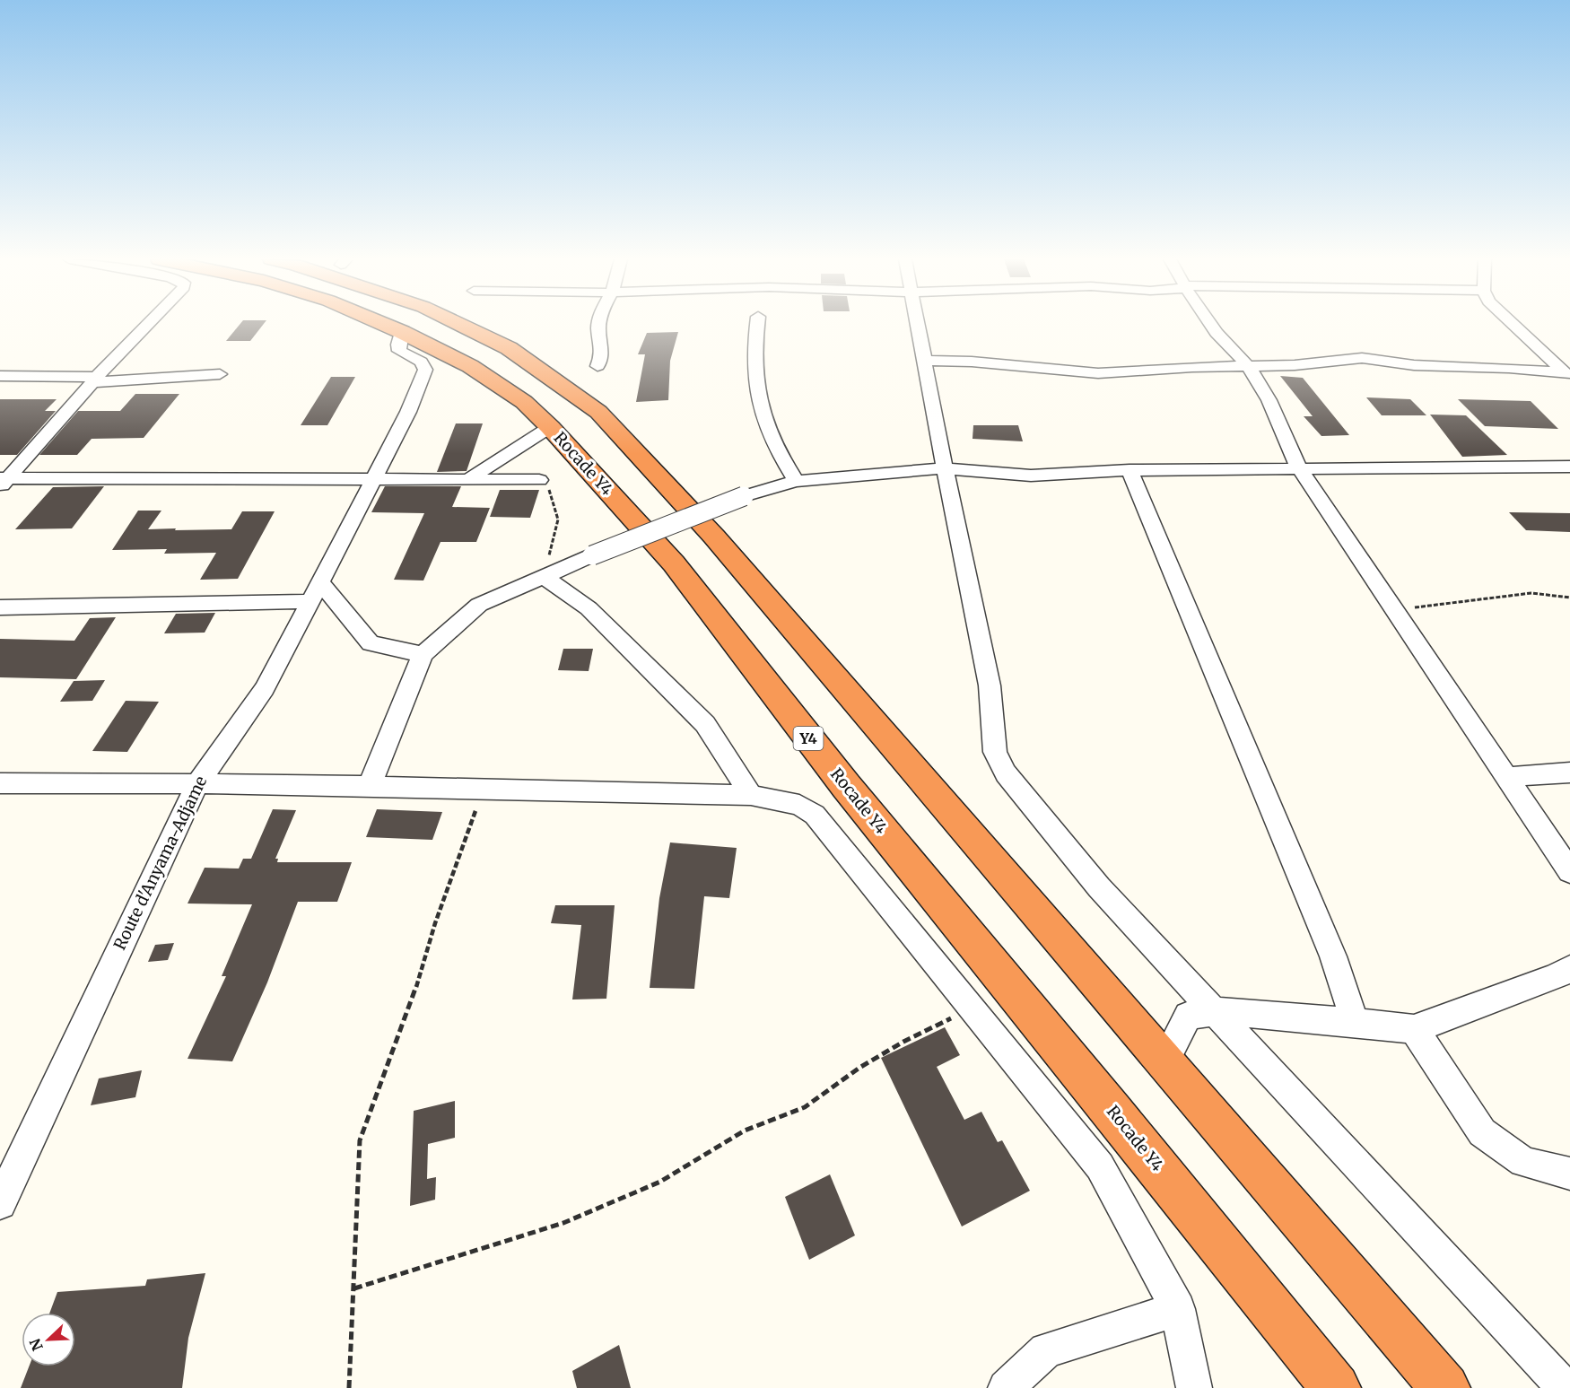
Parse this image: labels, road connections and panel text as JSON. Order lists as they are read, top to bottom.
{
  "streets": {
    "highway": ["Rocade Y4", "Y4"],
    "street": ["Route d'Anyama-Adjame"]
  },
  "crossings": [
    ["Rocade Y4", "Route d'Anyama-Adjame"]
  ],
  "north": "bottom left"
}
